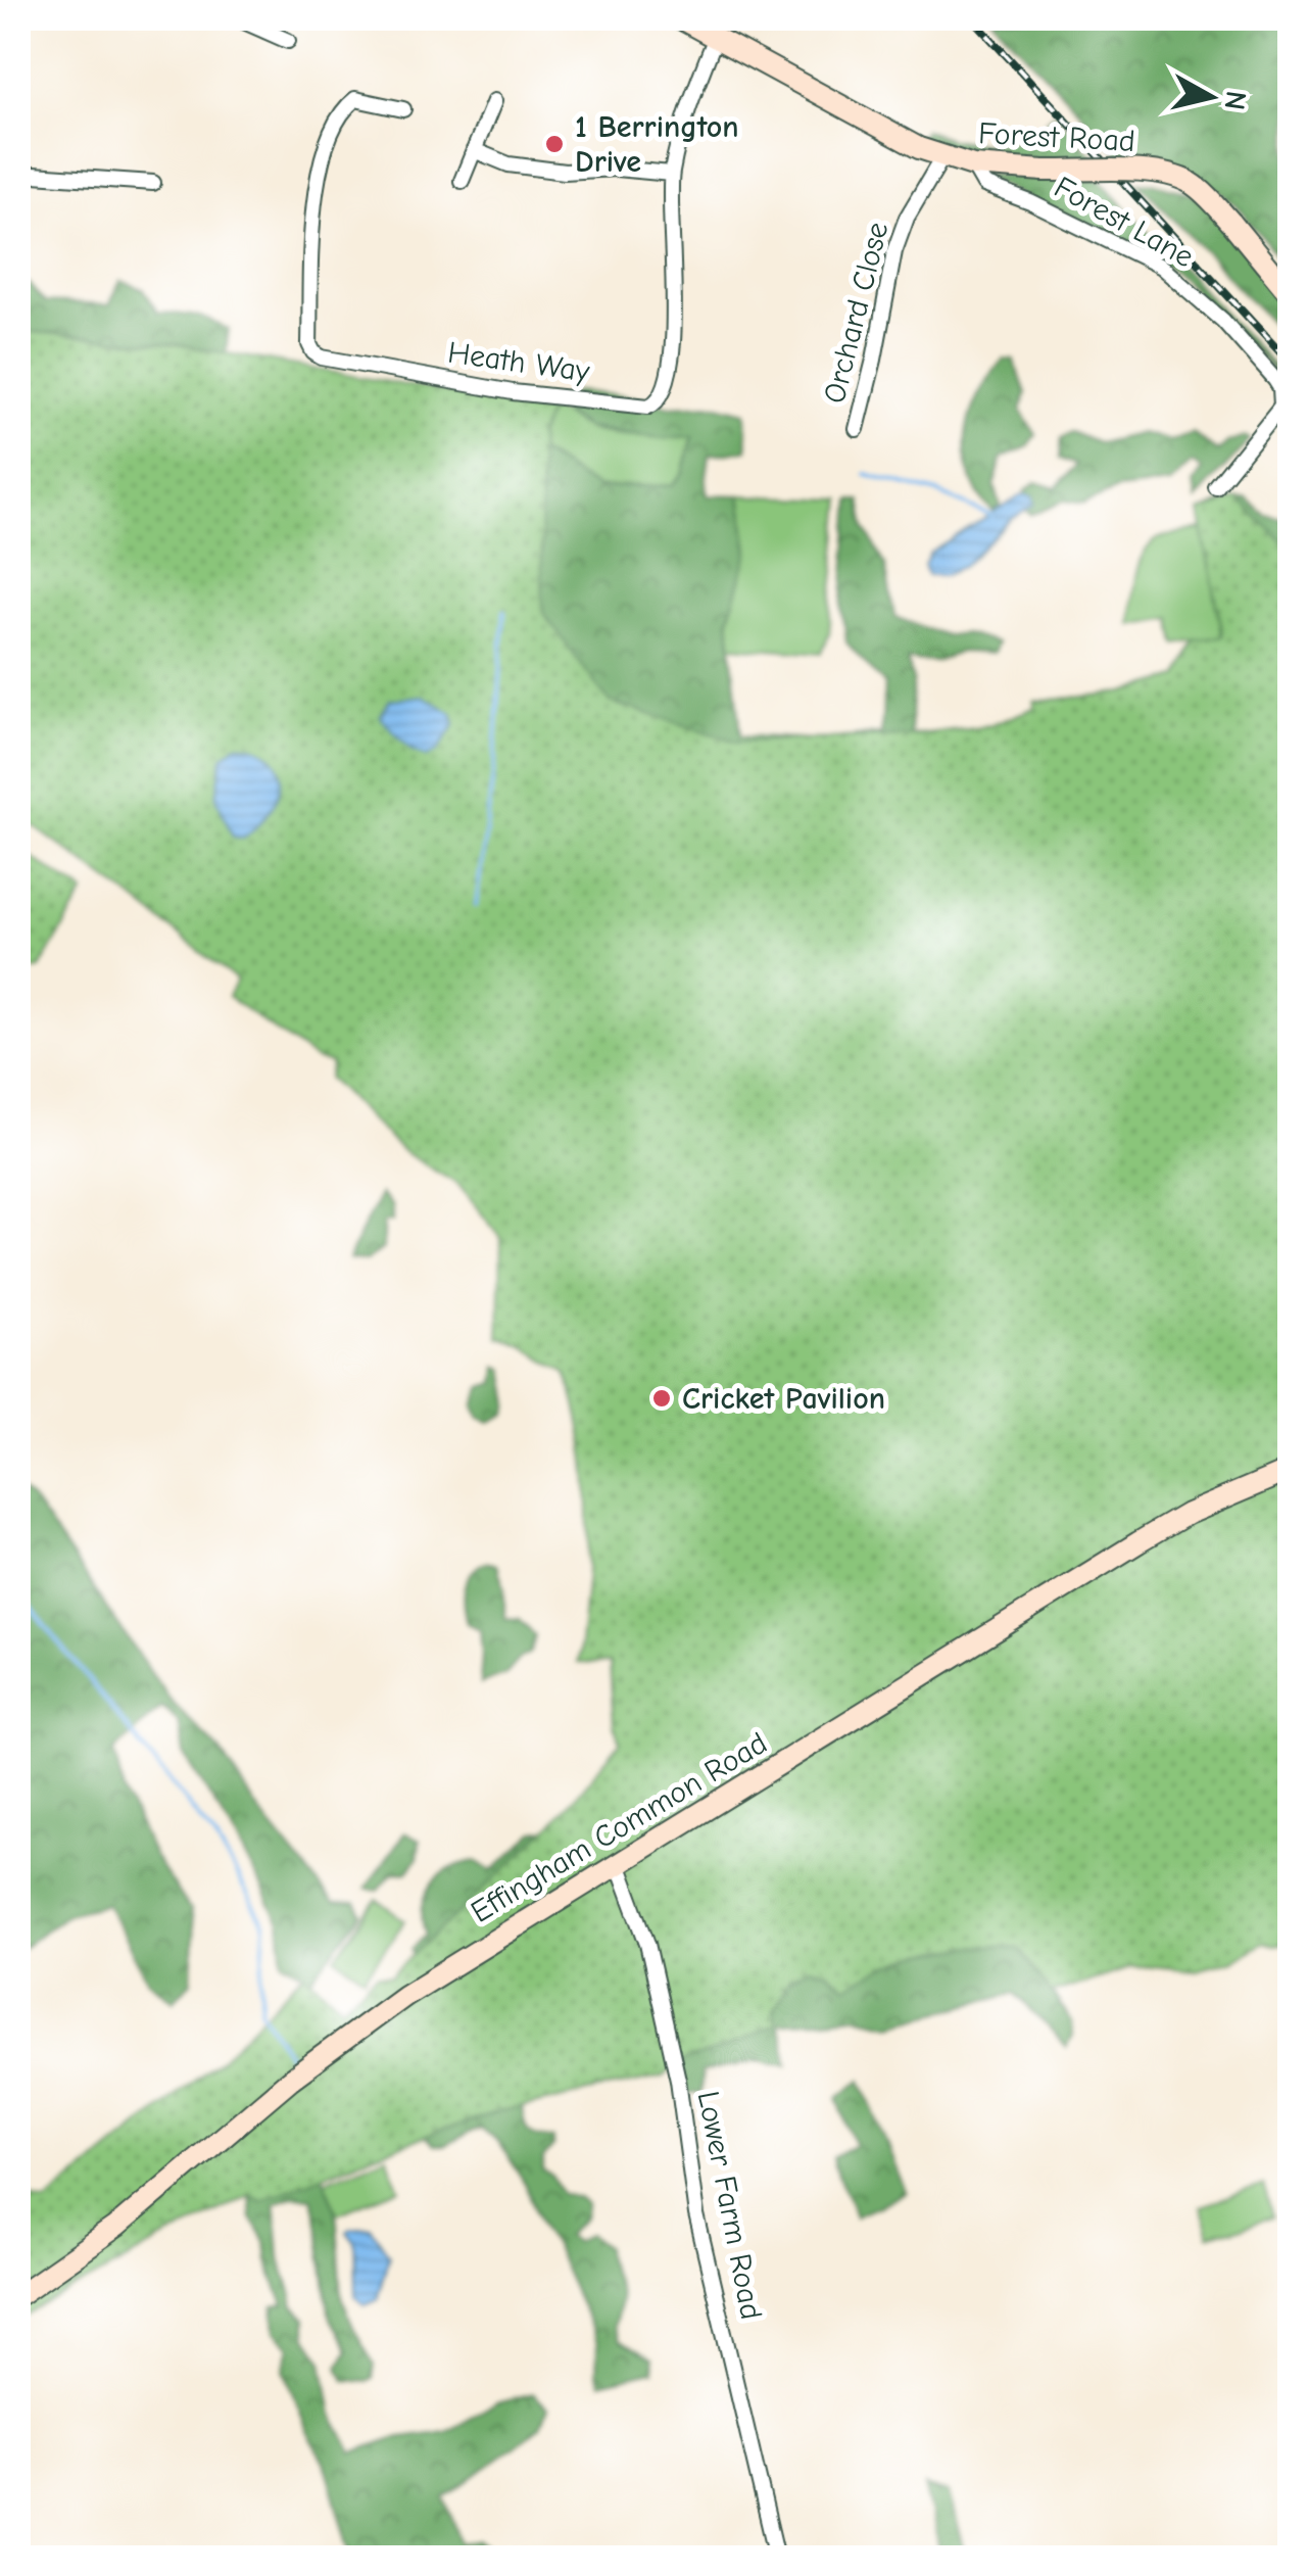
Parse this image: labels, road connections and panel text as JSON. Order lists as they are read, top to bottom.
{
  "streets": {
    "street": [
      "Forest Road",
      "Forest Lane",
      "Orchard Close",
      "Heath Way",
      "Effingham Common Road",
      "Lower Farm Road"
    ]
  },
  "crossings": [
    ["Forest Road", "Forest Lane"],
    ["Forest Road", "Orchard Close"],
    ["Forest Road", "Heath Way"],
    ["Effingham Common Road", "Lower Farm Road"]
  ],
  "places": ["1 Berrington Drive", "Cricket Pavilion"],
  "north": "right"
}
